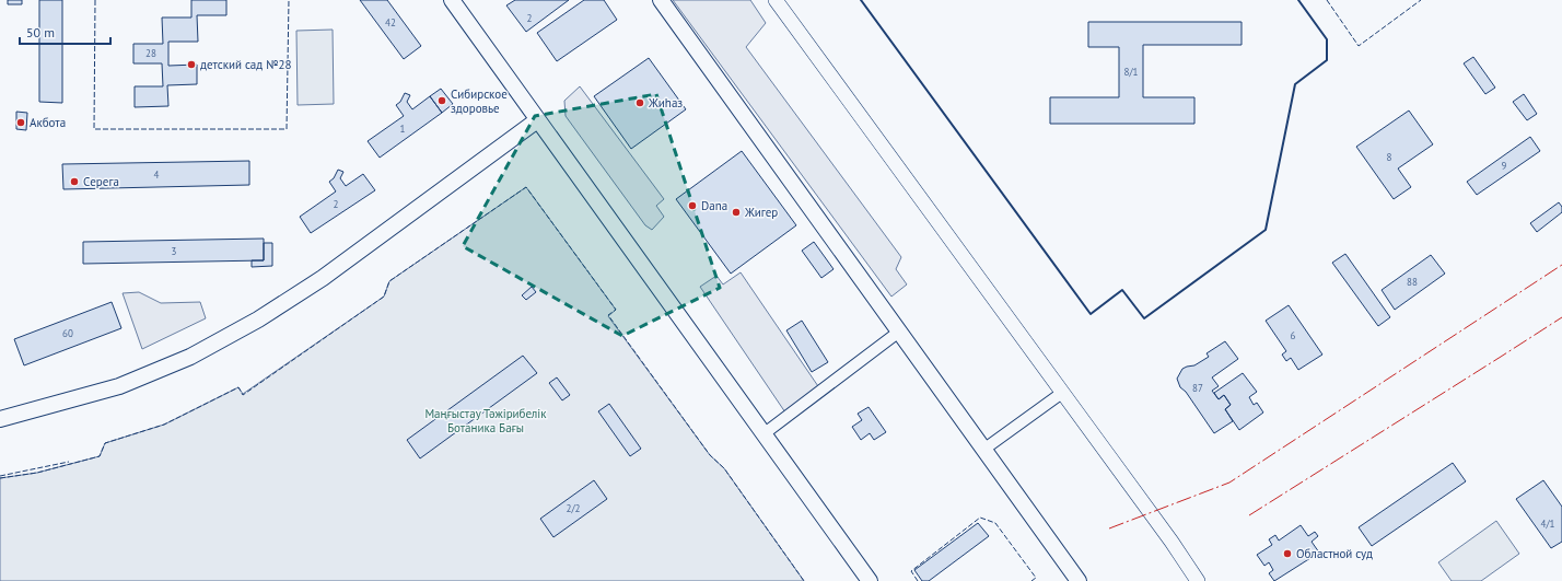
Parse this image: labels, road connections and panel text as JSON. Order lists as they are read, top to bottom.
{
  "parks": ["Маңғыстау Тәжірибелік Ботаника Бағы"],
  "places": [
    "детский сад №28",
    "Сибирское здоровье",
    "Жиhаз",
    "Акбота",
    "Cерега",
    "Dana",
    "Жигер",
    "Областной суд"
  ],
  "house_numbers": [
    "2",
    "42",
    "28",
    "8/1",
    "1",
    "8",
    "9",
    "4",
    "2",
    "3",
    "88",
    "60",
    "6",
    "87",
    "2/2",
    "4/1"
  ],
  "scale_bar": "50 m"
}
